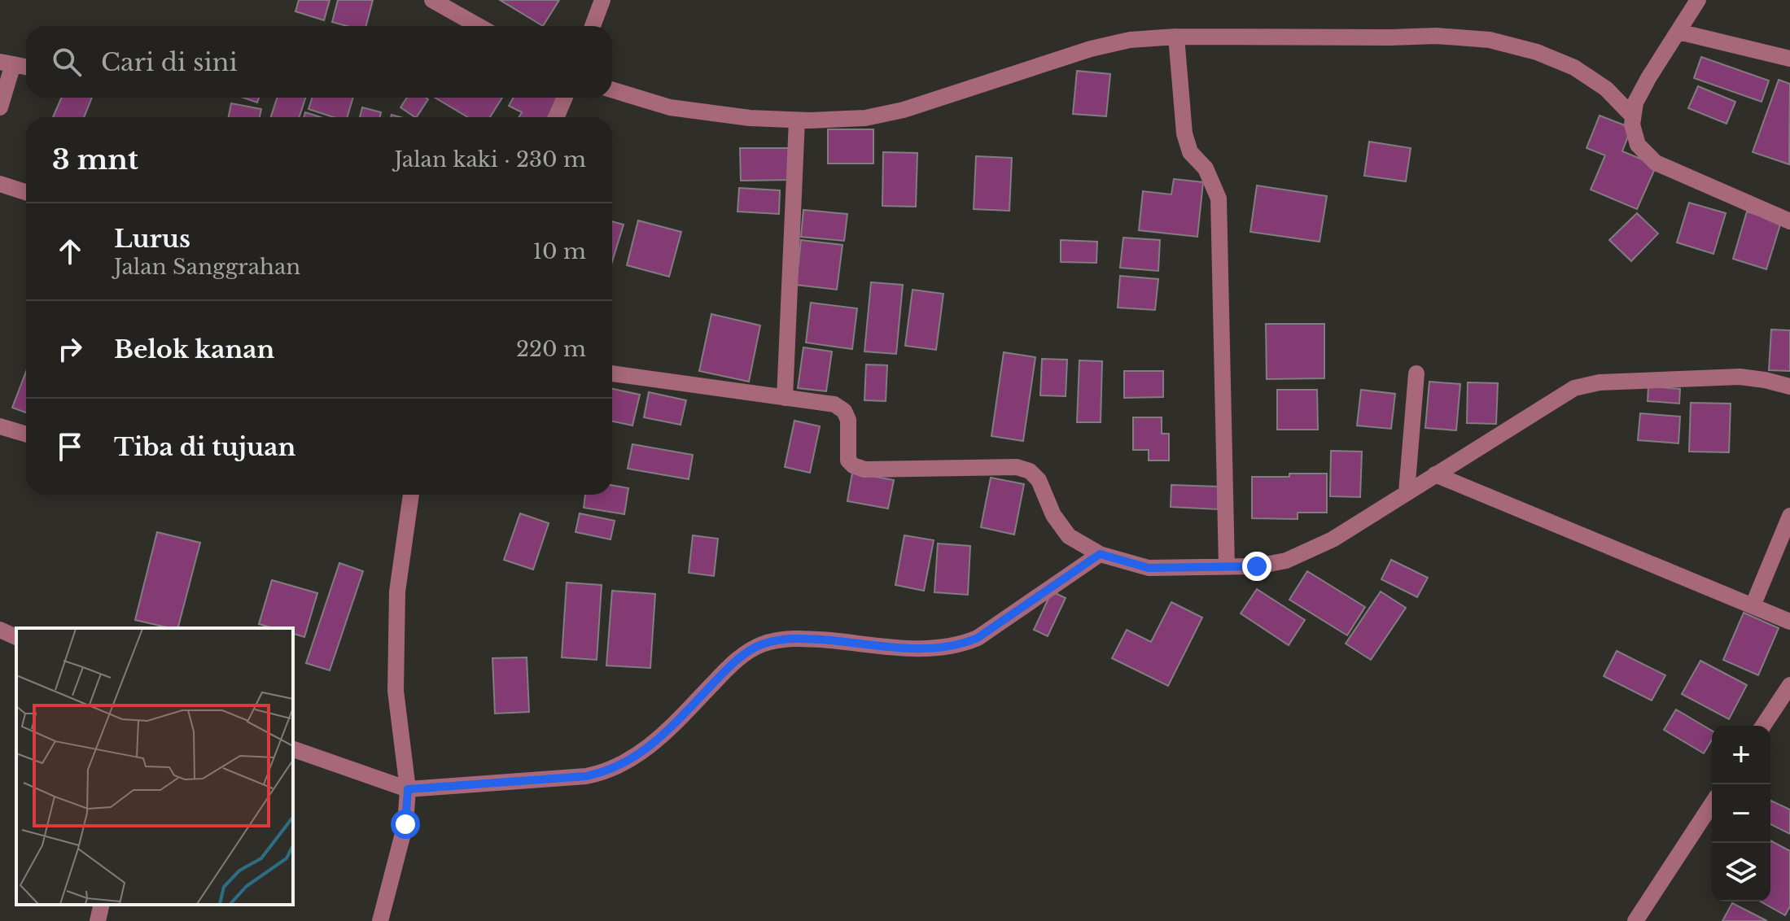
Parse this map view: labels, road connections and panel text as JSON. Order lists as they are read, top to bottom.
{
  "page": {
    "search": "Cari di sini",
    "heading": ["3 mnt", "Jalan kaki · 230 m"],
    "list": [
      ["Lurus", "Jalan Sanggrahan", "10 m"],
      ["Belok kanan", "220 m"],
      "Tiba di tujuan"
    ],
    "map_buttons": ["+", "−"]
  }
}
